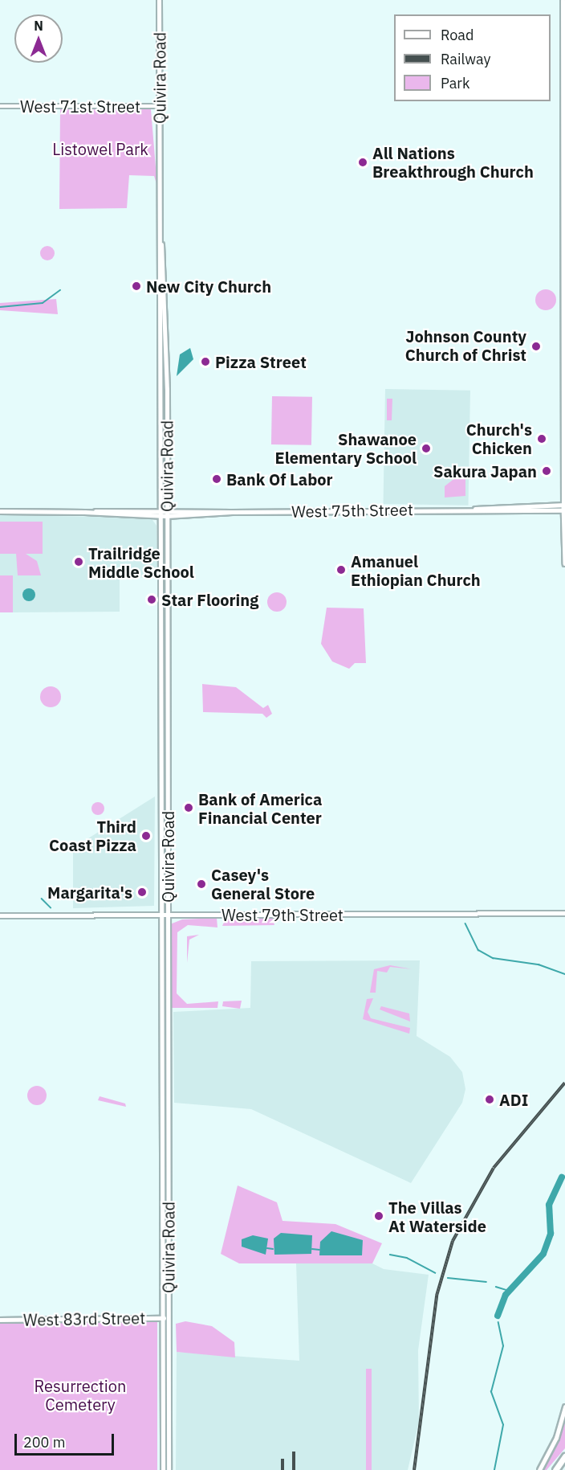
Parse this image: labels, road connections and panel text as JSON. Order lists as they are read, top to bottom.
{
  "streets": {
    "main road": ["Quivira Road", "West 75th Street"],
    "street": ["West 71st Street", "West 79th Street", "West 83rd Street"]
  },
  "crossings": [
    ["Quivira Road", "West 71st Street"],
    ["Quivira Road", "West 75th Street"],
    ["Quivira Road", "West 79th Street"],
    ["Quivira Road", "West 83rd Street"]
  ],
  "parks": ["Listowel Park", "Resurrection Cemetery"],
  "places": [
    "All Nations Breakthrough Church",
    "New City Church",
    "Johnson County Church of Christ",
    "Pizza Street",
    "Church's Chicken",
    "Shawanoe Elementary School",
    "Sakura Japan",
    "Bank Of Labor",
    "Trailridge Middle School",
    "Amanuel Ethiopian Church",
    "Star Flooring",
    "Bank of America Financial Center",
    "Third Coast Pizza",
    "Casey's General Store",
    "Margarita's",
    "ADI",
    "The Villas At Waterside"
  ],
  "legend": ["Road", "Railway", "Park"],
  "scale_bar": "200 m",
  "north": "top"
}
